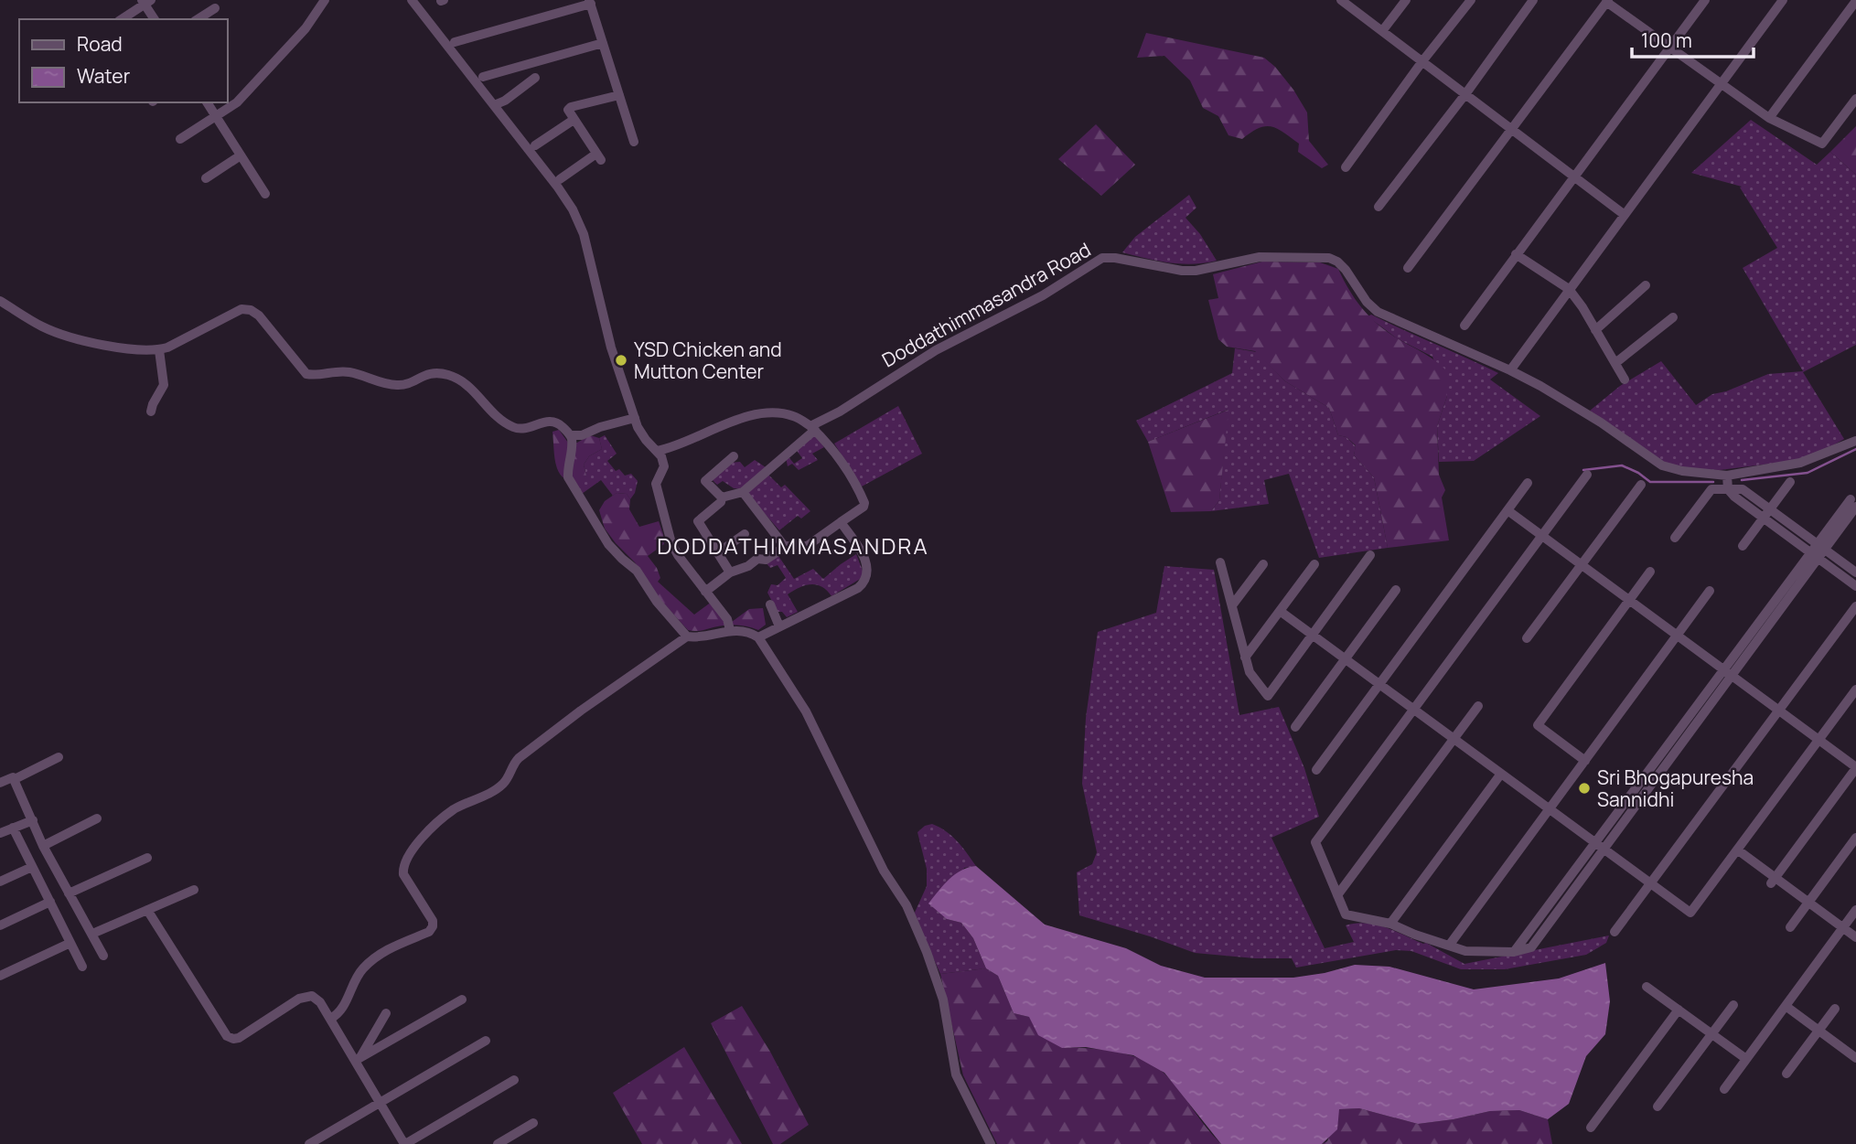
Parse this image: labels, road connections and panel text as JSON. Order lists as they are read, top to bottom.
{
  "streets": {
    "street": ["Doddathimmasandra Road"]
  },
  "districts": ["DODDATHIMMASANDRA"],
  "places": ["YSD Chicken and Mutton Center", "Sri Bhogapuresha Sannidhi"],
  "legend": ["Road", "Water"],
  "scale_bar": "100 m"
}
